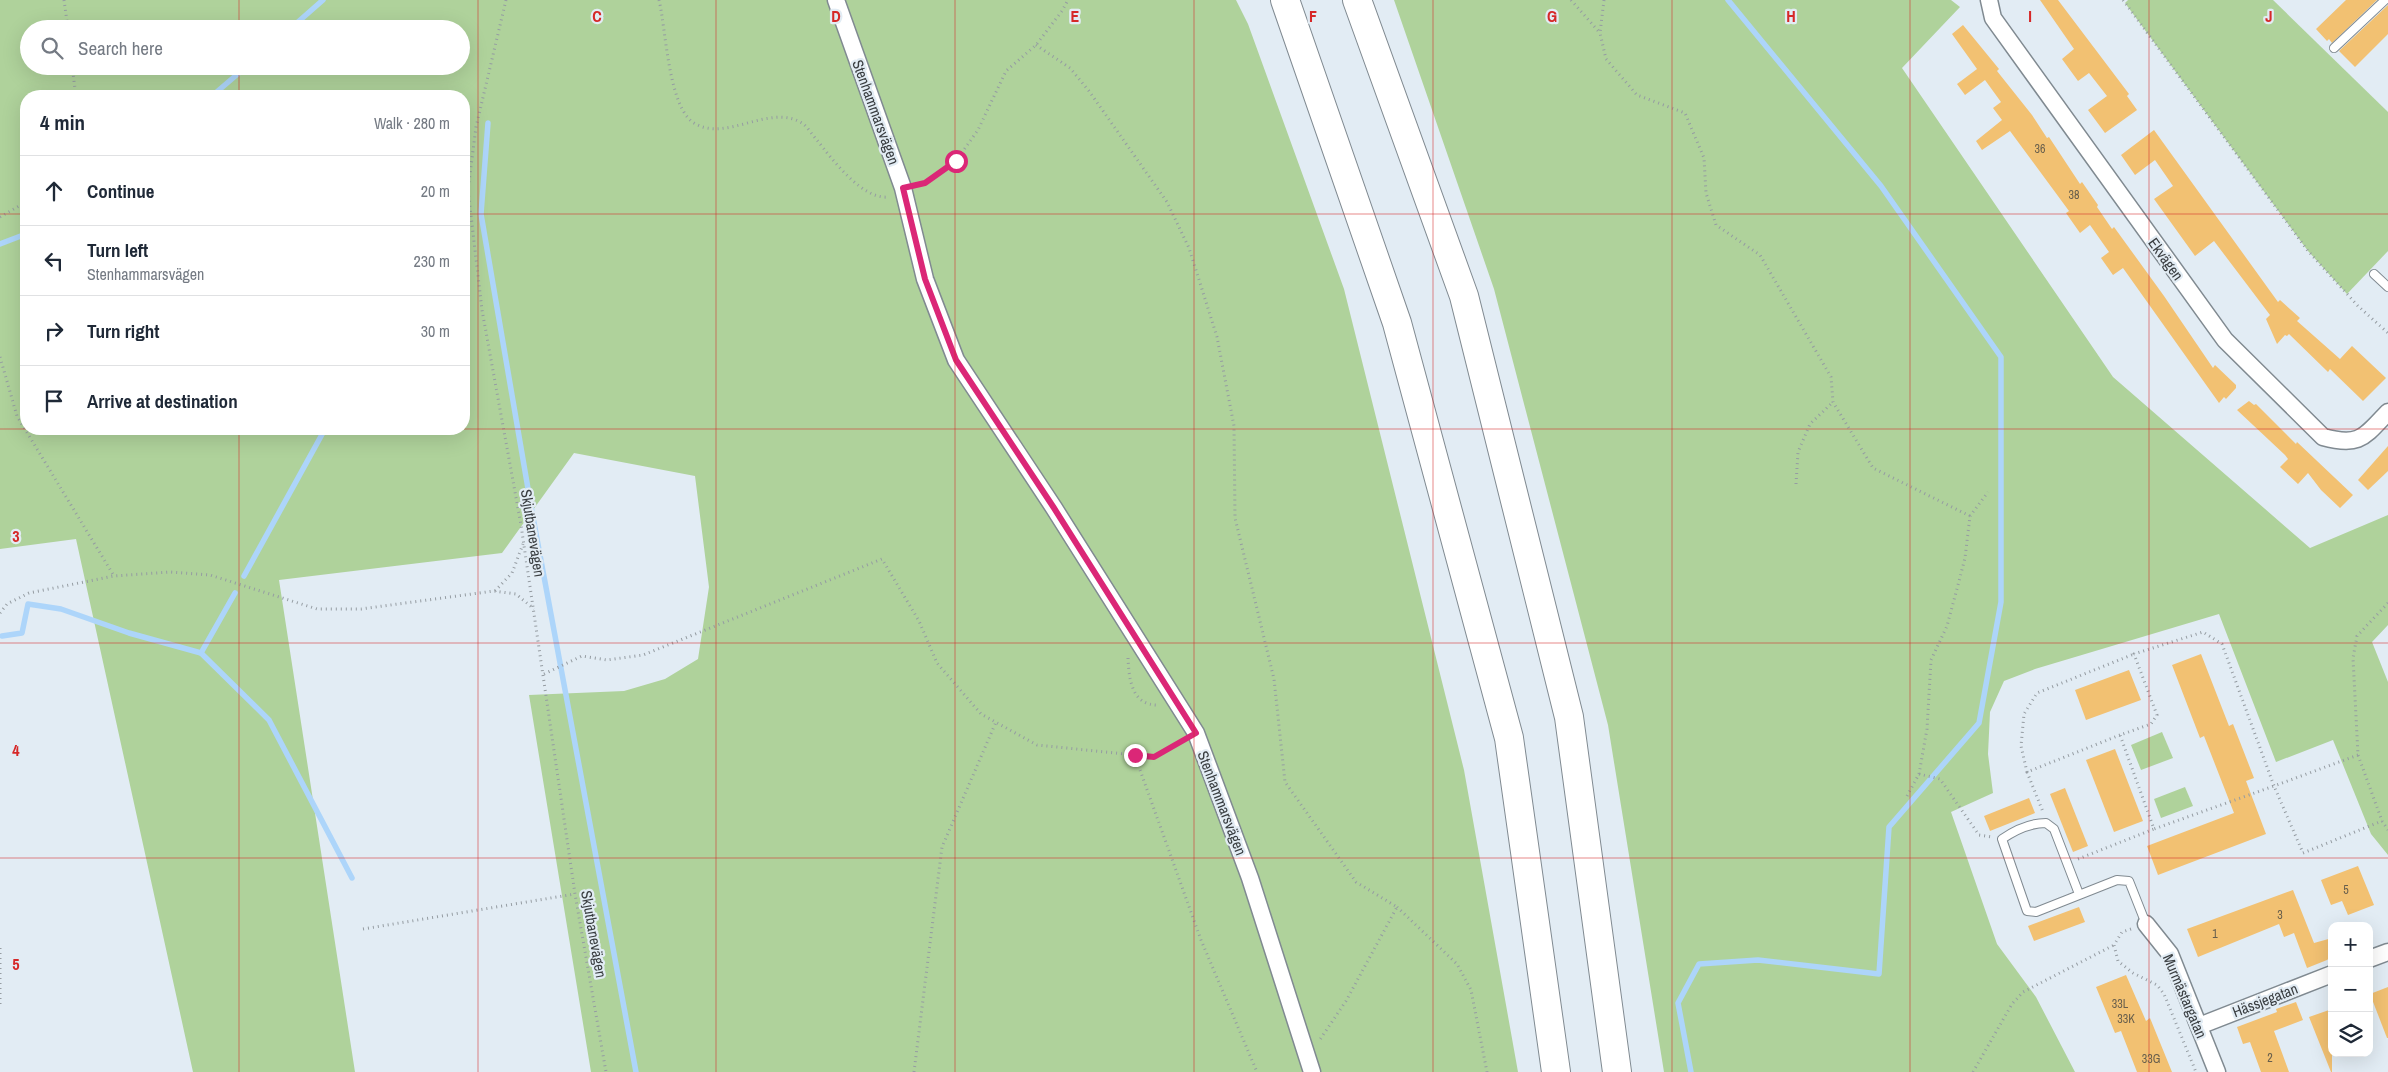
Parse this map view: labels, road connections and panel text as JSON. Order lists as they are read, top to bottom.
{
  "streets": {
    "street": [
      "Stenhammarsvägen",
      "Ekvägen",
      "Murmästargatan",
      "Hässjegatan"
    ],
    "path": ["Skjutbanevägen"]
  },
  "crossings": [
    ["Murmästargatan", "Hässjegatan"]
  ],
  "house_numbers": [
    "36",
    "38",
    "5",
    "3",
    "1",
    "33L",
    "33K",
    "2",
    "33G"
  ],
  "page": {
    "search": "Search here",
    "heading": ["4 min", "Walk · 280 m"],
    "list": [
      ["Continue", "20 m"],
      ["Turn left", "Stenhammarsvägen", "230 m"],
      ["Turn right", "30 m"],
      "Arrive at destination"
    ],
    "map_buttons": ["+", "−"]
  },
  "grid": {
    "columns": [
      "C",
      "D",
      "E",
      "F",
      "G",
      "H",
      "I",
      "J"
    ],
    "rows": ["3", "4", "5"]
  }
}
